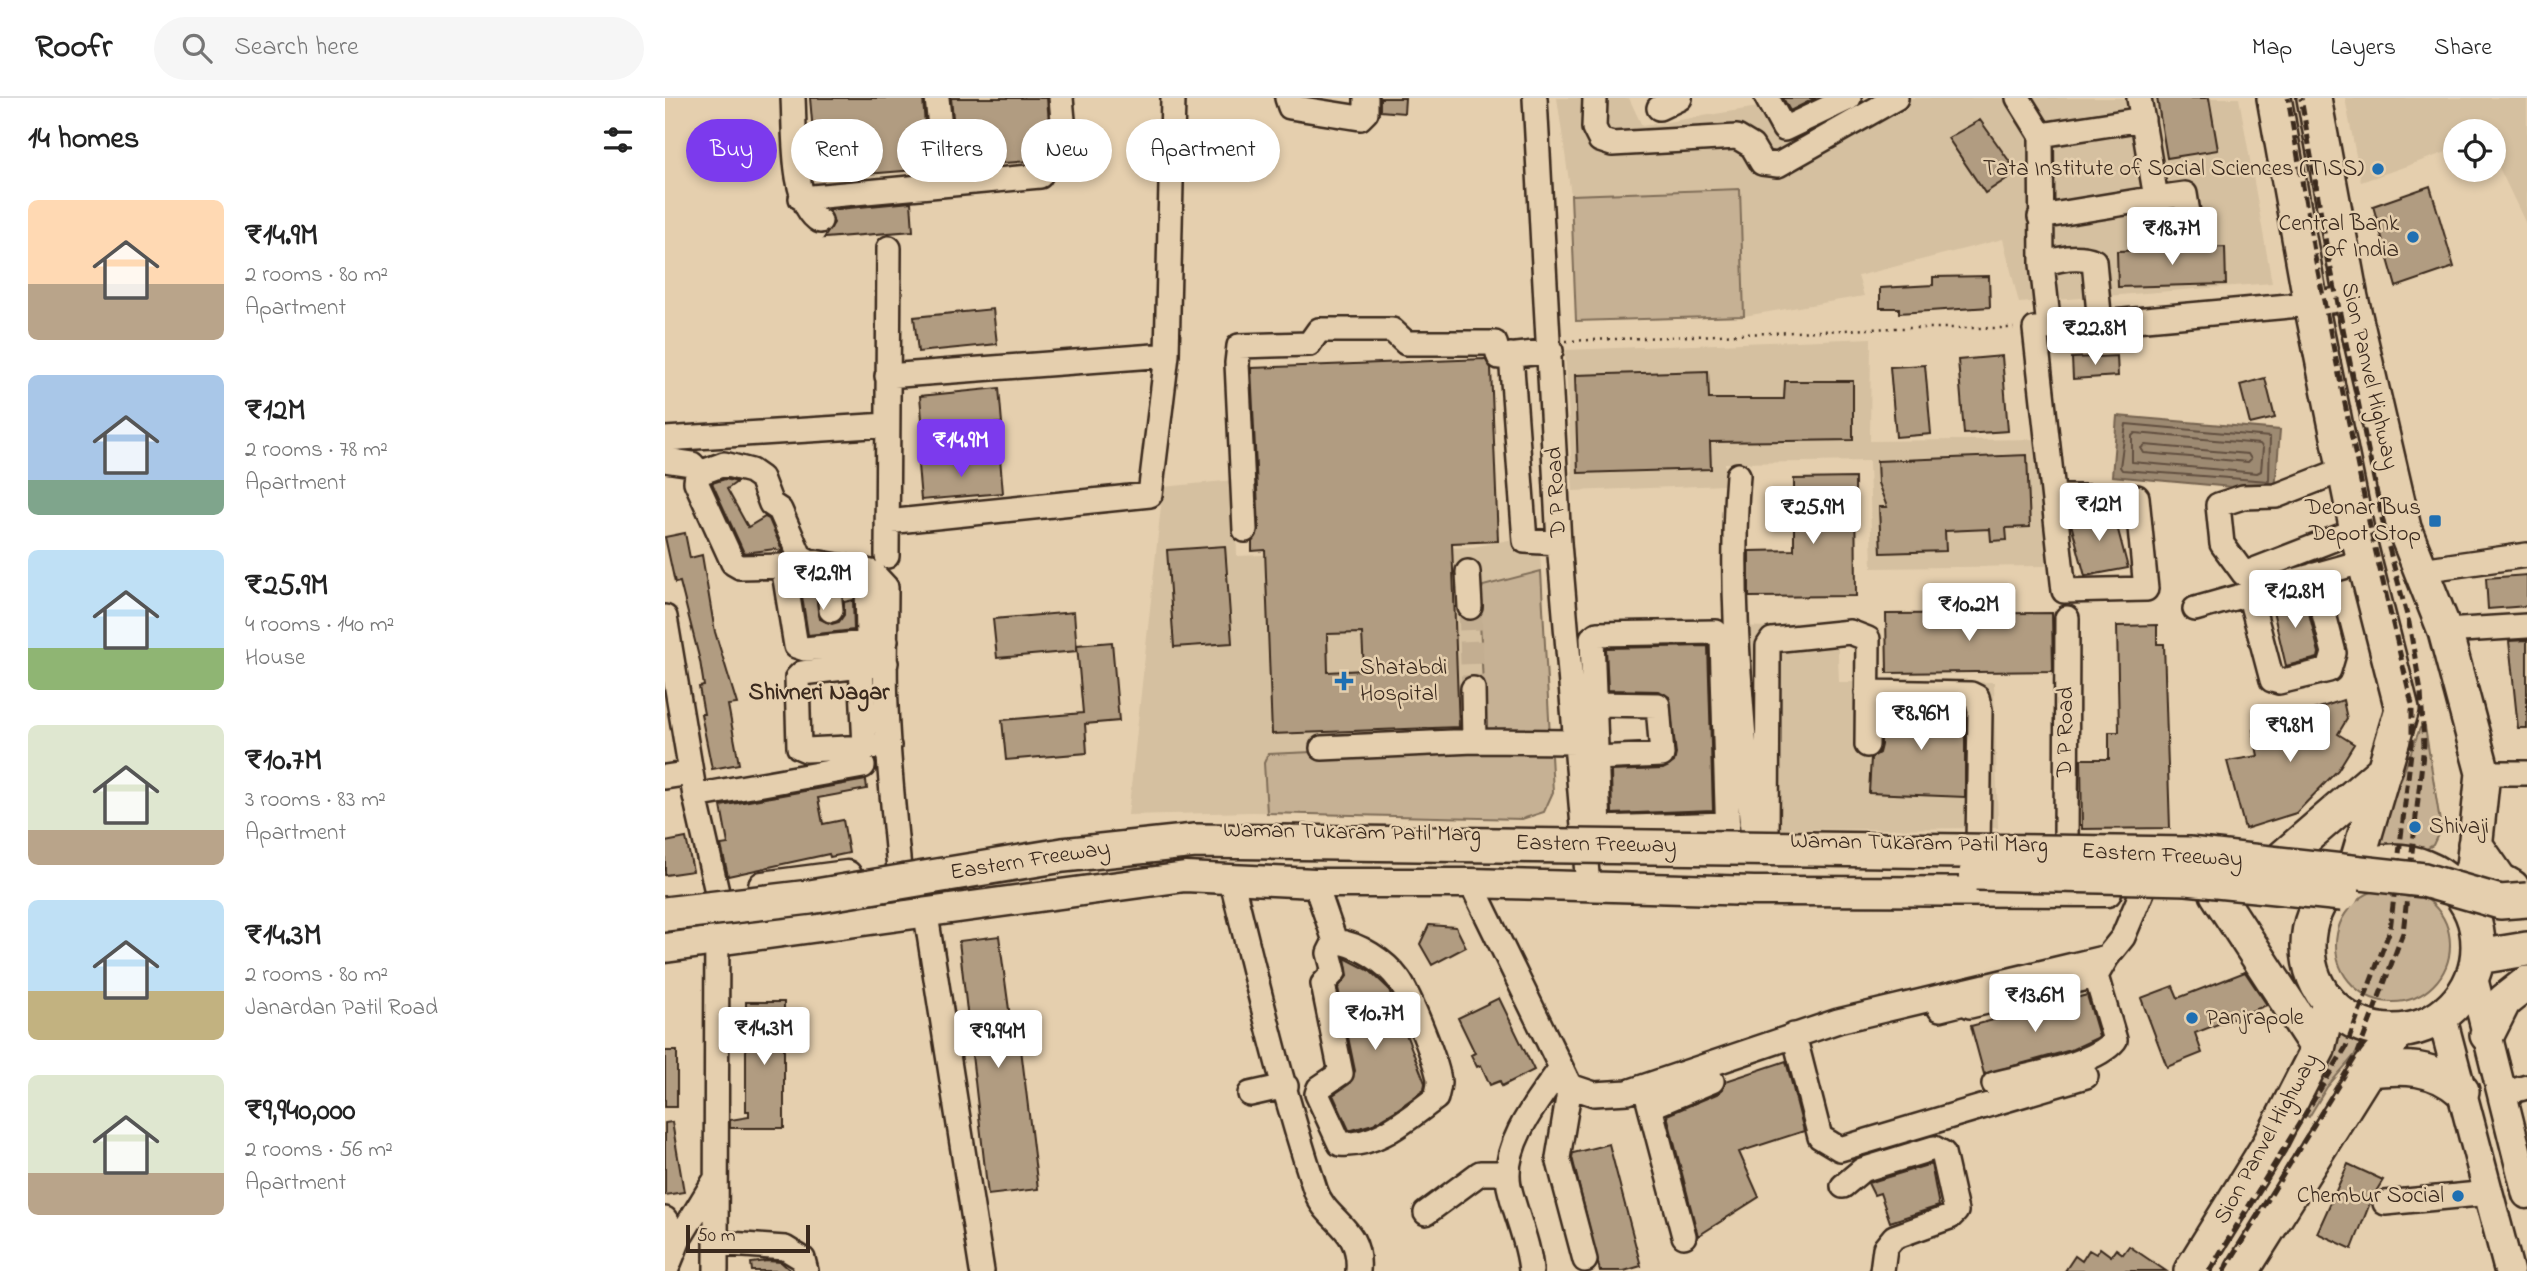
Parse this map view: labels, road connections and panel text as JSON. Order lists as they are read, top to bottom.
{
  "streets": {
    "highway": ["Sion Panvel Highway", "Eastern Freeway"],
    "main road": ["D P Road", "Waman Tukaram Patil Marg"]
  },
  "crossings": [
    ["Sion Panvel Highway", "Waman Tukaram Patil Marg"],
    ["D P Road", "Waman Tukaram Patil Marg"]
  ],
  "districts": ["Shivneri Nagar"],
  "places": {
    "other": [
      "Tata Institute of Social Sciences (TISS)",
      "Central Bank of India",
      "Shivaji",
      "Panjrapole",
      "Chembur Social"
    ],
    "transit": ["Deonar Bus Depot Stop"],
    "health": ["Shatabdi Hospital"]
  },
  "scale_bar": "50 m",
  "page": {
    "header": "Roofr",
    "search": "Search here",
    "nav": ["Map", "Layers", "Share"],
    "heading": "14 homes",
    "chip": [
      "Buy",
      "Rent",
      "Filters",
      "New",
      "Apartment"
    ],
    "list": [
      {
        "name": "₹14.9M",
        "note": "2 rooms · 80 m² · Apartment"
      },
      {
        "name": "₹12M",
        "note": "2 rooms · 78 m² · Apartment"
      },
      {
        "name": "₹25.9M",
        "note": "4 rooms · 140 m² · House"
      },
      {
        "name": "₹10.7M",
        "note": "3 rooms · 83 m² · Apartment"
      },
      {
        "name": "₹14.3M",
        "note": "2 rooms · 80 m² · Janardan Patil Road"
      },
      {
        "name": "₹9,940,000",
        "note": "2 rooms · 56 m² · Apartment"
      }
    ],
    "price": [
      "₹18.7M",
      "₹22.8M",
      "₹14.9M",
      "₹12M",
      "₹25.9M",
      "₹12.9M",
      "₹12.8M",
      "₹10.2M",
      "₹8.96M",
      "₹9.8M",
      "₹13.6M",
      "₹10.7M",
      "₹14.3M",
      "₹9.94M"
    ],
    "scale": "50 m"
  }
}
